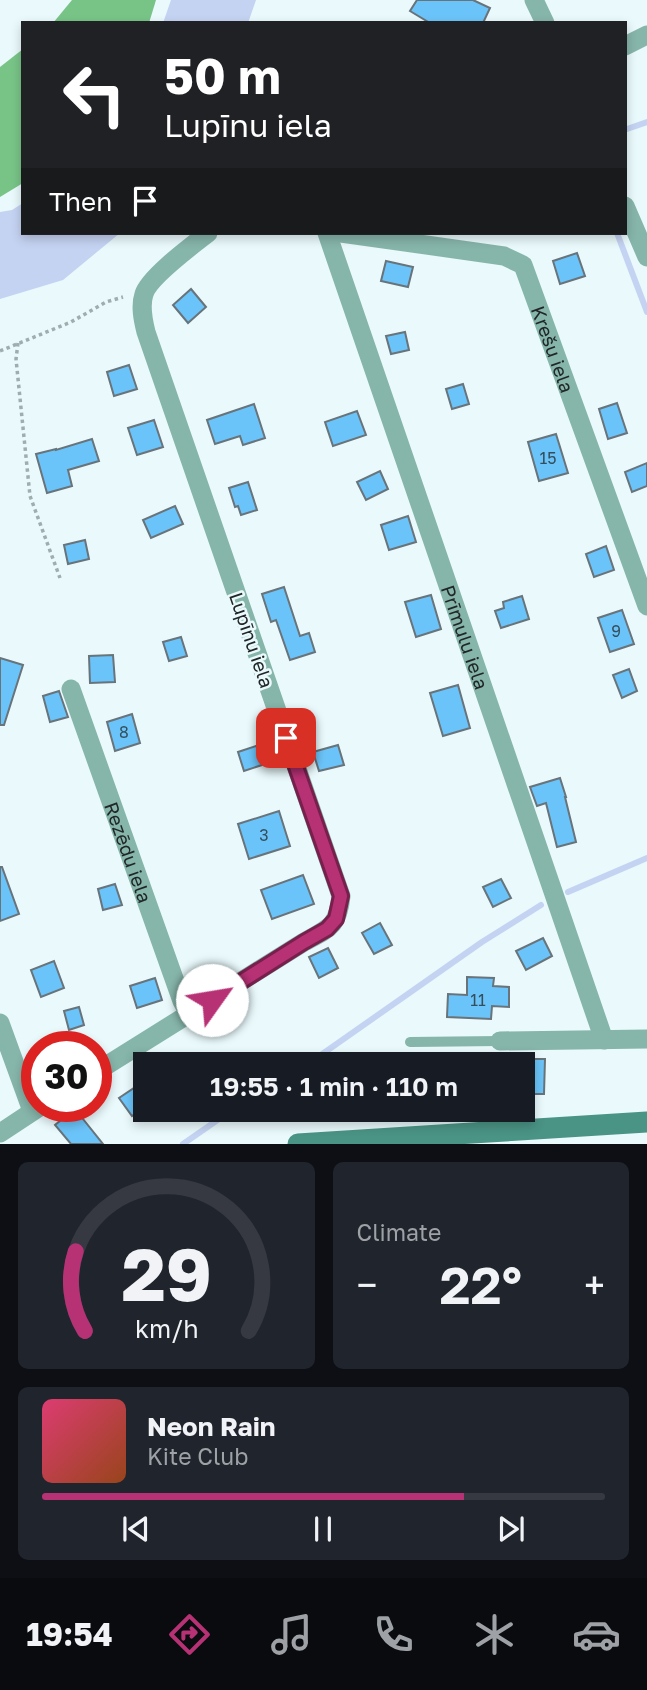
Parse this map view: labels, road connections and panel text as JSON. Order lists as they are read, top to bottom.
{
  "streets": {
    "street": [
      "Krešu iela",
      "Prīmulu iela",
      "Lupīnu iela",
      "Rezēdu iela"
    ]
  },
  "crossings": [
    ["Lupīnu iela", "Rezēdu iela"]
  ],
  "house_numbers": [
    "15",
    "9",
    "8",
    "3",
    "11"
  ],
  "page": {
    "turn": ["50 m", "Lupīnu iela"],
    "then": "Then",
    "limit": "30",
    "trip": "19:55 · 1 min · 110 m",
    "tile": "Climate",
    "heat": ["−", "22°", "+"],
    "song": ["Neon Rain", "Kite Club"],
    "tabs": "19:54",
    "gauge": ["29", "km/h"]
  }
}
